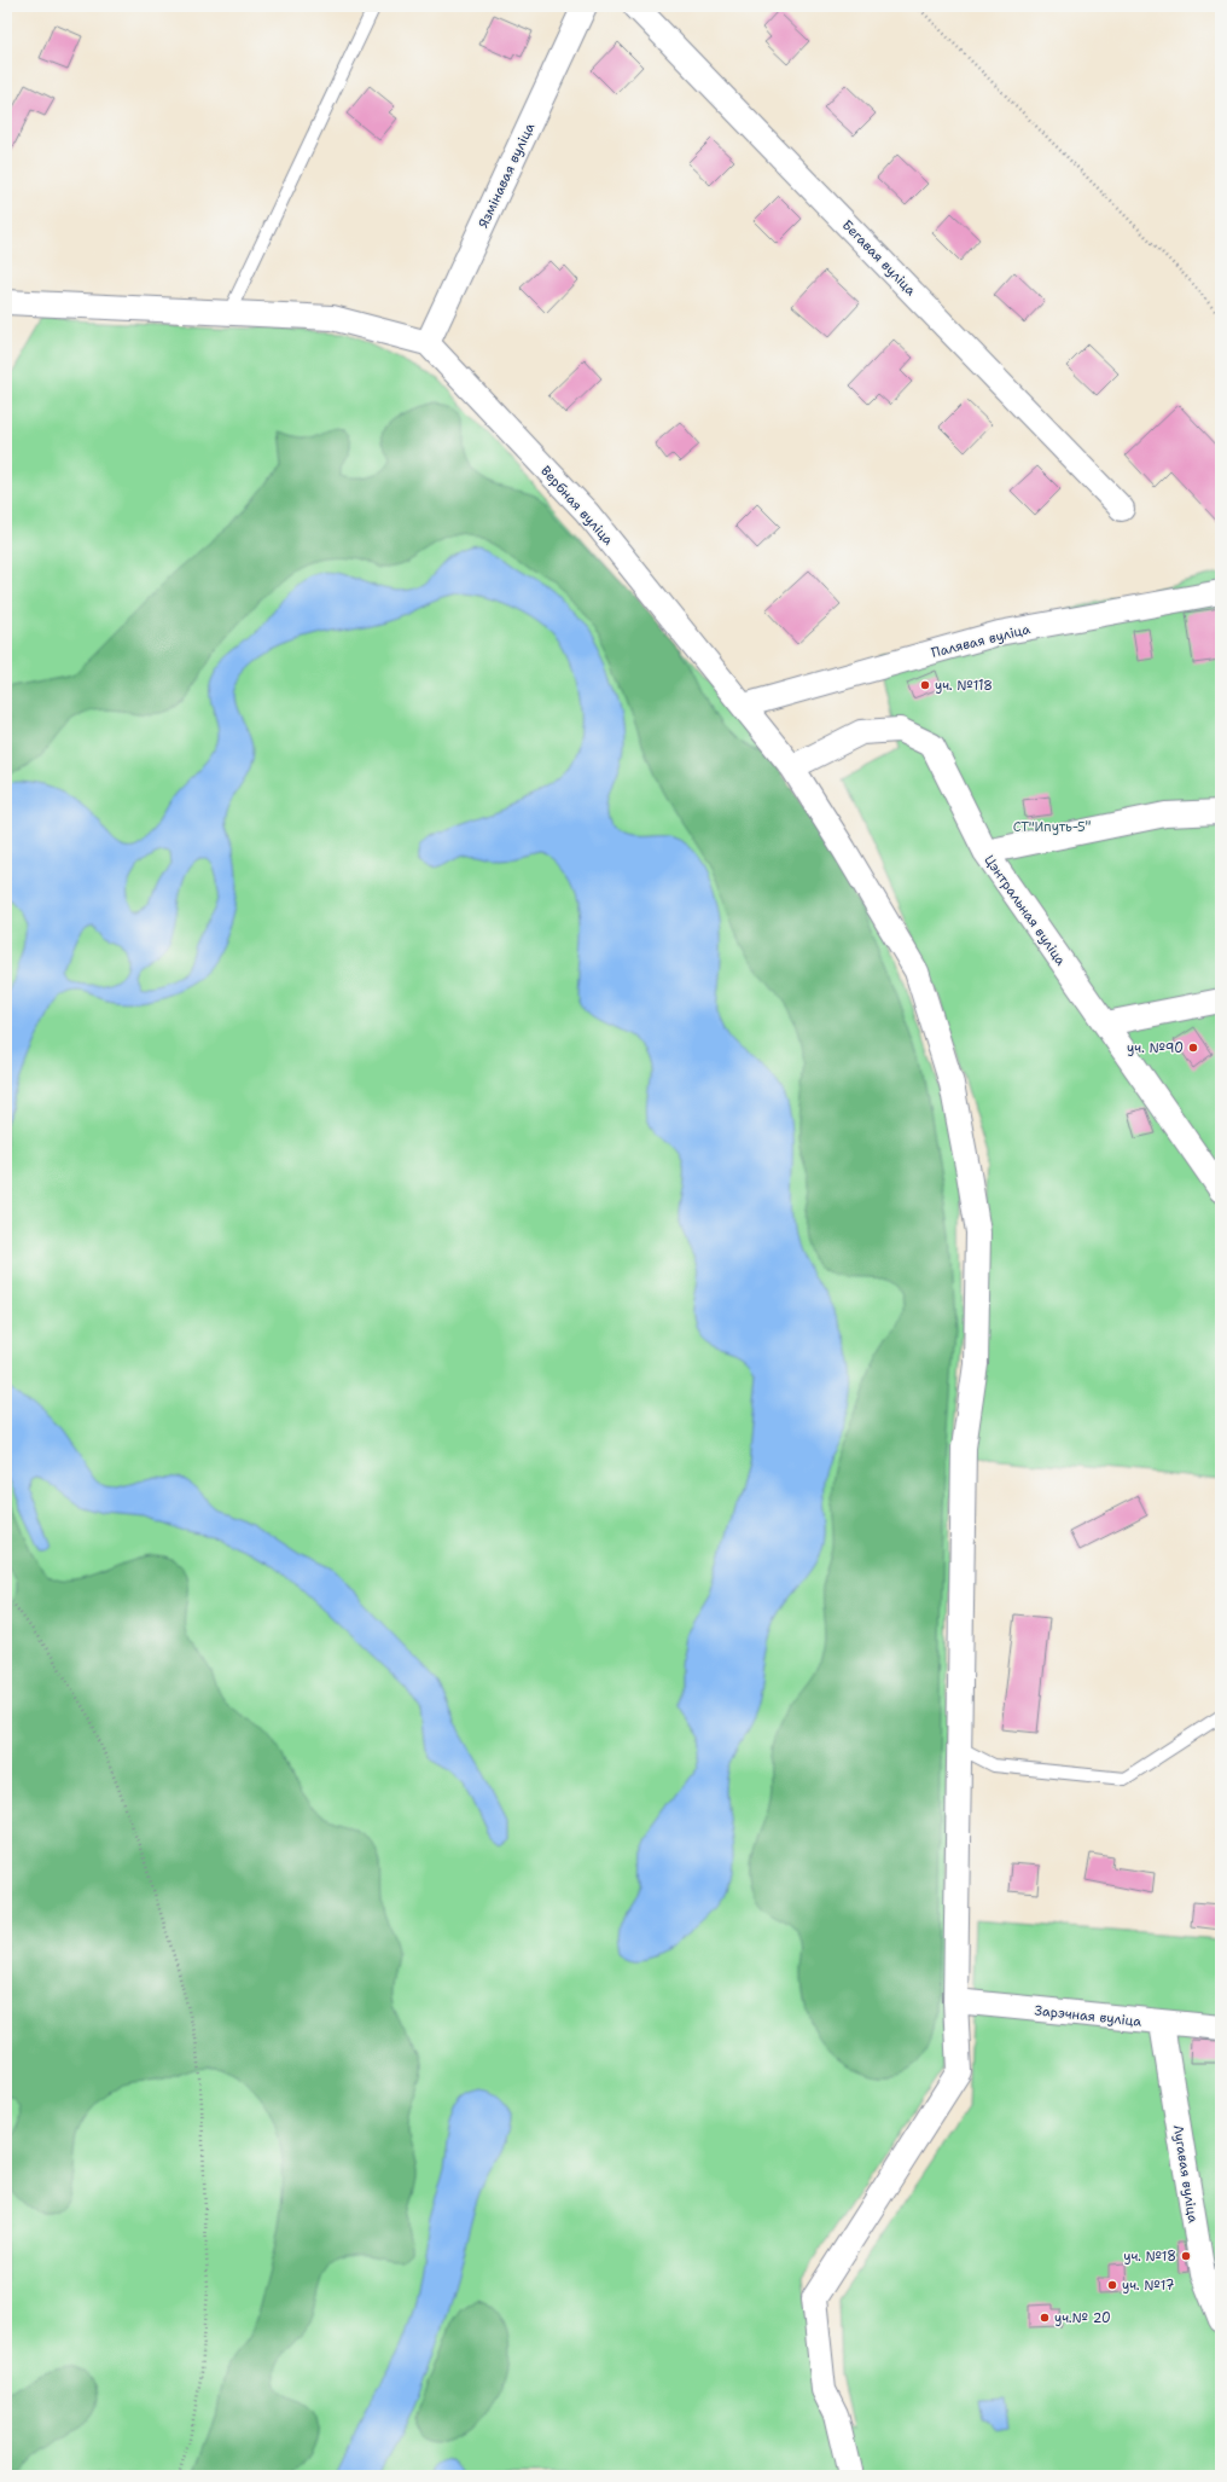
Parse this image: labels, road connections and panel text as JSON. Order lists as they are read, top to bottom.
{
  "streets": {
    "street": [
      "Язмінавая вуліца",
      "Бегавая вуліца",
      "Вербная вуліца",
      "Палявая вуліца",
      "Цэнтральная вуліца",
      "Зарэчная вуліца",
      "Лугавая вуліца"
    ]
  },
  "crossings": [
    ["Язмінавая вуліца", "Вербная вуліца"],
    ["Вербная вуліца", "Палявая вуліца"],
    ["Вербная вуліца", "Цэнтральная вуліца"],
    ["Вербная вуліца", "Зарэчная вуліца"],
    ["Зарэчная вуліца", "Лугавая вуліца"]
  ],
  "parks": ["СТ\"Ипуть-5\""],
  "places": [
    "уч. №118",
    "уч. №90",
    "уч. №18",
    "уч. №17",
    "уч.№ 20"
  ]
}
